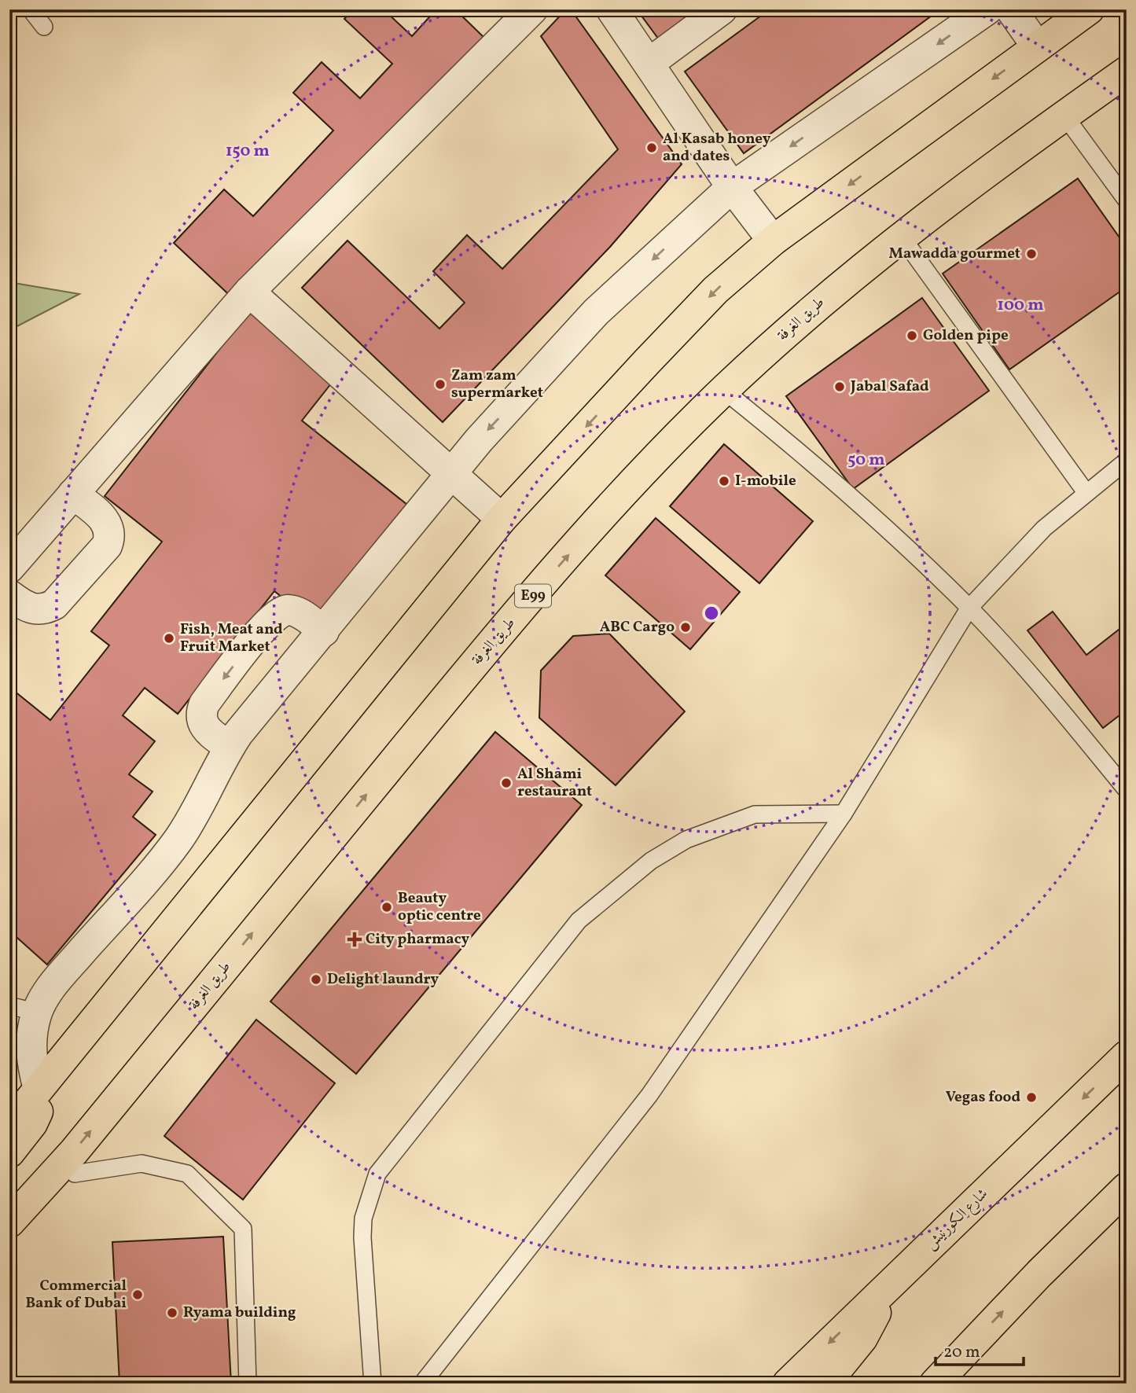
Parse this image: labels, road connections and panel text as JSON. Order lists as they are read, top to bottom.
{
  "streets": {
    "highway": ["طريق الغرفة", "E99", "شارع الكورنيش"]
  },
  "places": {
    "other": [
      "Al Kasab honey and dates",
      "Mawadda gourmet",
      "Golden pipe",
      "Zam zam supermarket",
      "Jabal Safad",
      "I-mobile",
      "ABC Cargo",
      "Fish, Meat and Fruit Market",
      "Al Shami restaurant",
      "Beauty optic centre",
      "Delight laundry",
      "Vegas food",
      "Commercial Bank of Dubai",
      "Ryama building"
    ],
    "health": ["City pharmacy"]
  },
  "scale_bar": "20 m",
  "rings": ["150 m", "100 m", "50 m"]
}
